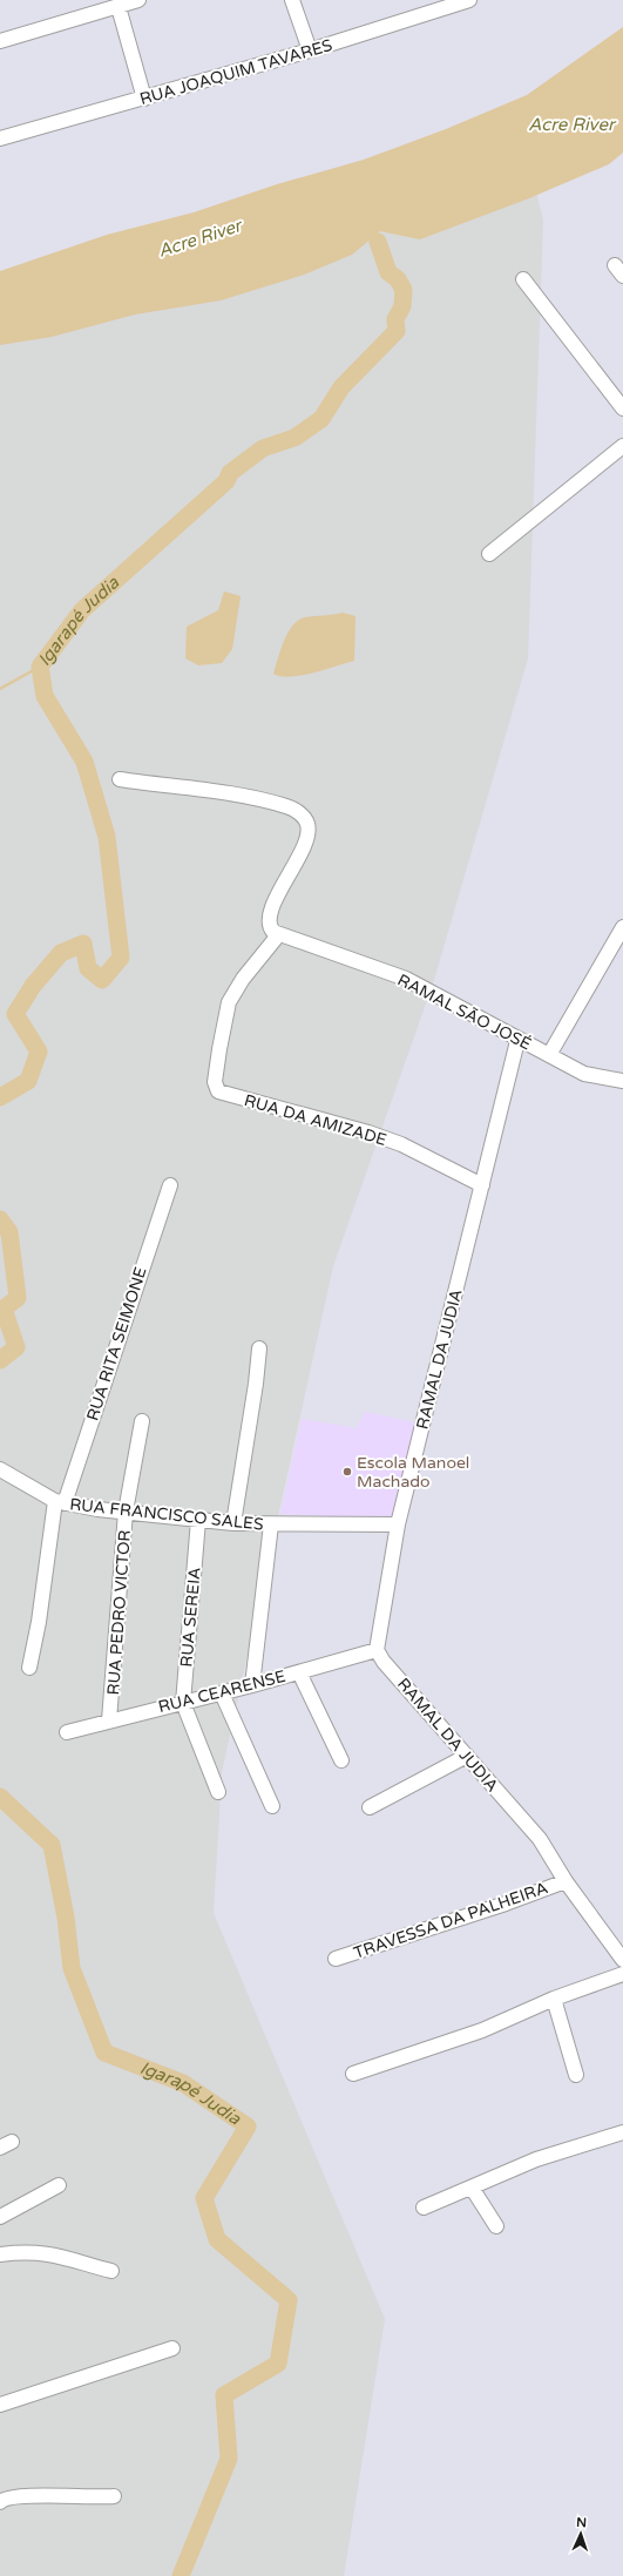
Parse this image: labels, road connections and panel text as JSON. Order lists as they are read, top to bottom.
{
  "streets": {
    "street": [
      "RUA JOAQUIM TAVARES",
      "RAMAL SÃO JOSÉ",
      "RUA DA AMIZADE",
      "RUA RITA SEIMONE",
      "RAMAL DA JUDIA",
      "RUA FRANCISCO SALES",
      "RUA PEDRO VICTOR",
      "RUA SEREIA",
      "RUA CEARENSE",
      "TRAVESSA DA PALHEIRA"
    ]
  },
  "crossings": [
    ["RAMAL SÃO JOSÉ", "RUA DA AMIZADE"],
    ["RAMAL SÃO JOSÉ", "RAMAL DA JUDIA"],
    ["RUA DA AMIZADE", "RAMAL DA JUDIA"],
    ["RUA RITA SEIMONE", "RUA FRANCISCO SALES"],
    ["RAMAL DA JUDIA", "RUA FRANCISCO SALES"],
    ["RAMAL DA JUDIA", "RUA CEARENSE"],
    ["RAMAL DA JUDIA", "TRAVESSA DA PALHEIRA"],
    ["RUA FRANCISCO SALES", "RUA PEDRO VICTOR"],
    ["RUA FRANCISCO SALES", "RUA SEREIA"],
    ["RUA PEDRO VICTOR", "RUA CEARENSE"],
    ["RUA SEREIA", "RUA CEARENSE"]
  ],
  "water": ["Acre River", "Igarapé Judia"],
  "places": ["Escola Manoel Machado"],
  "north": "top"
}
